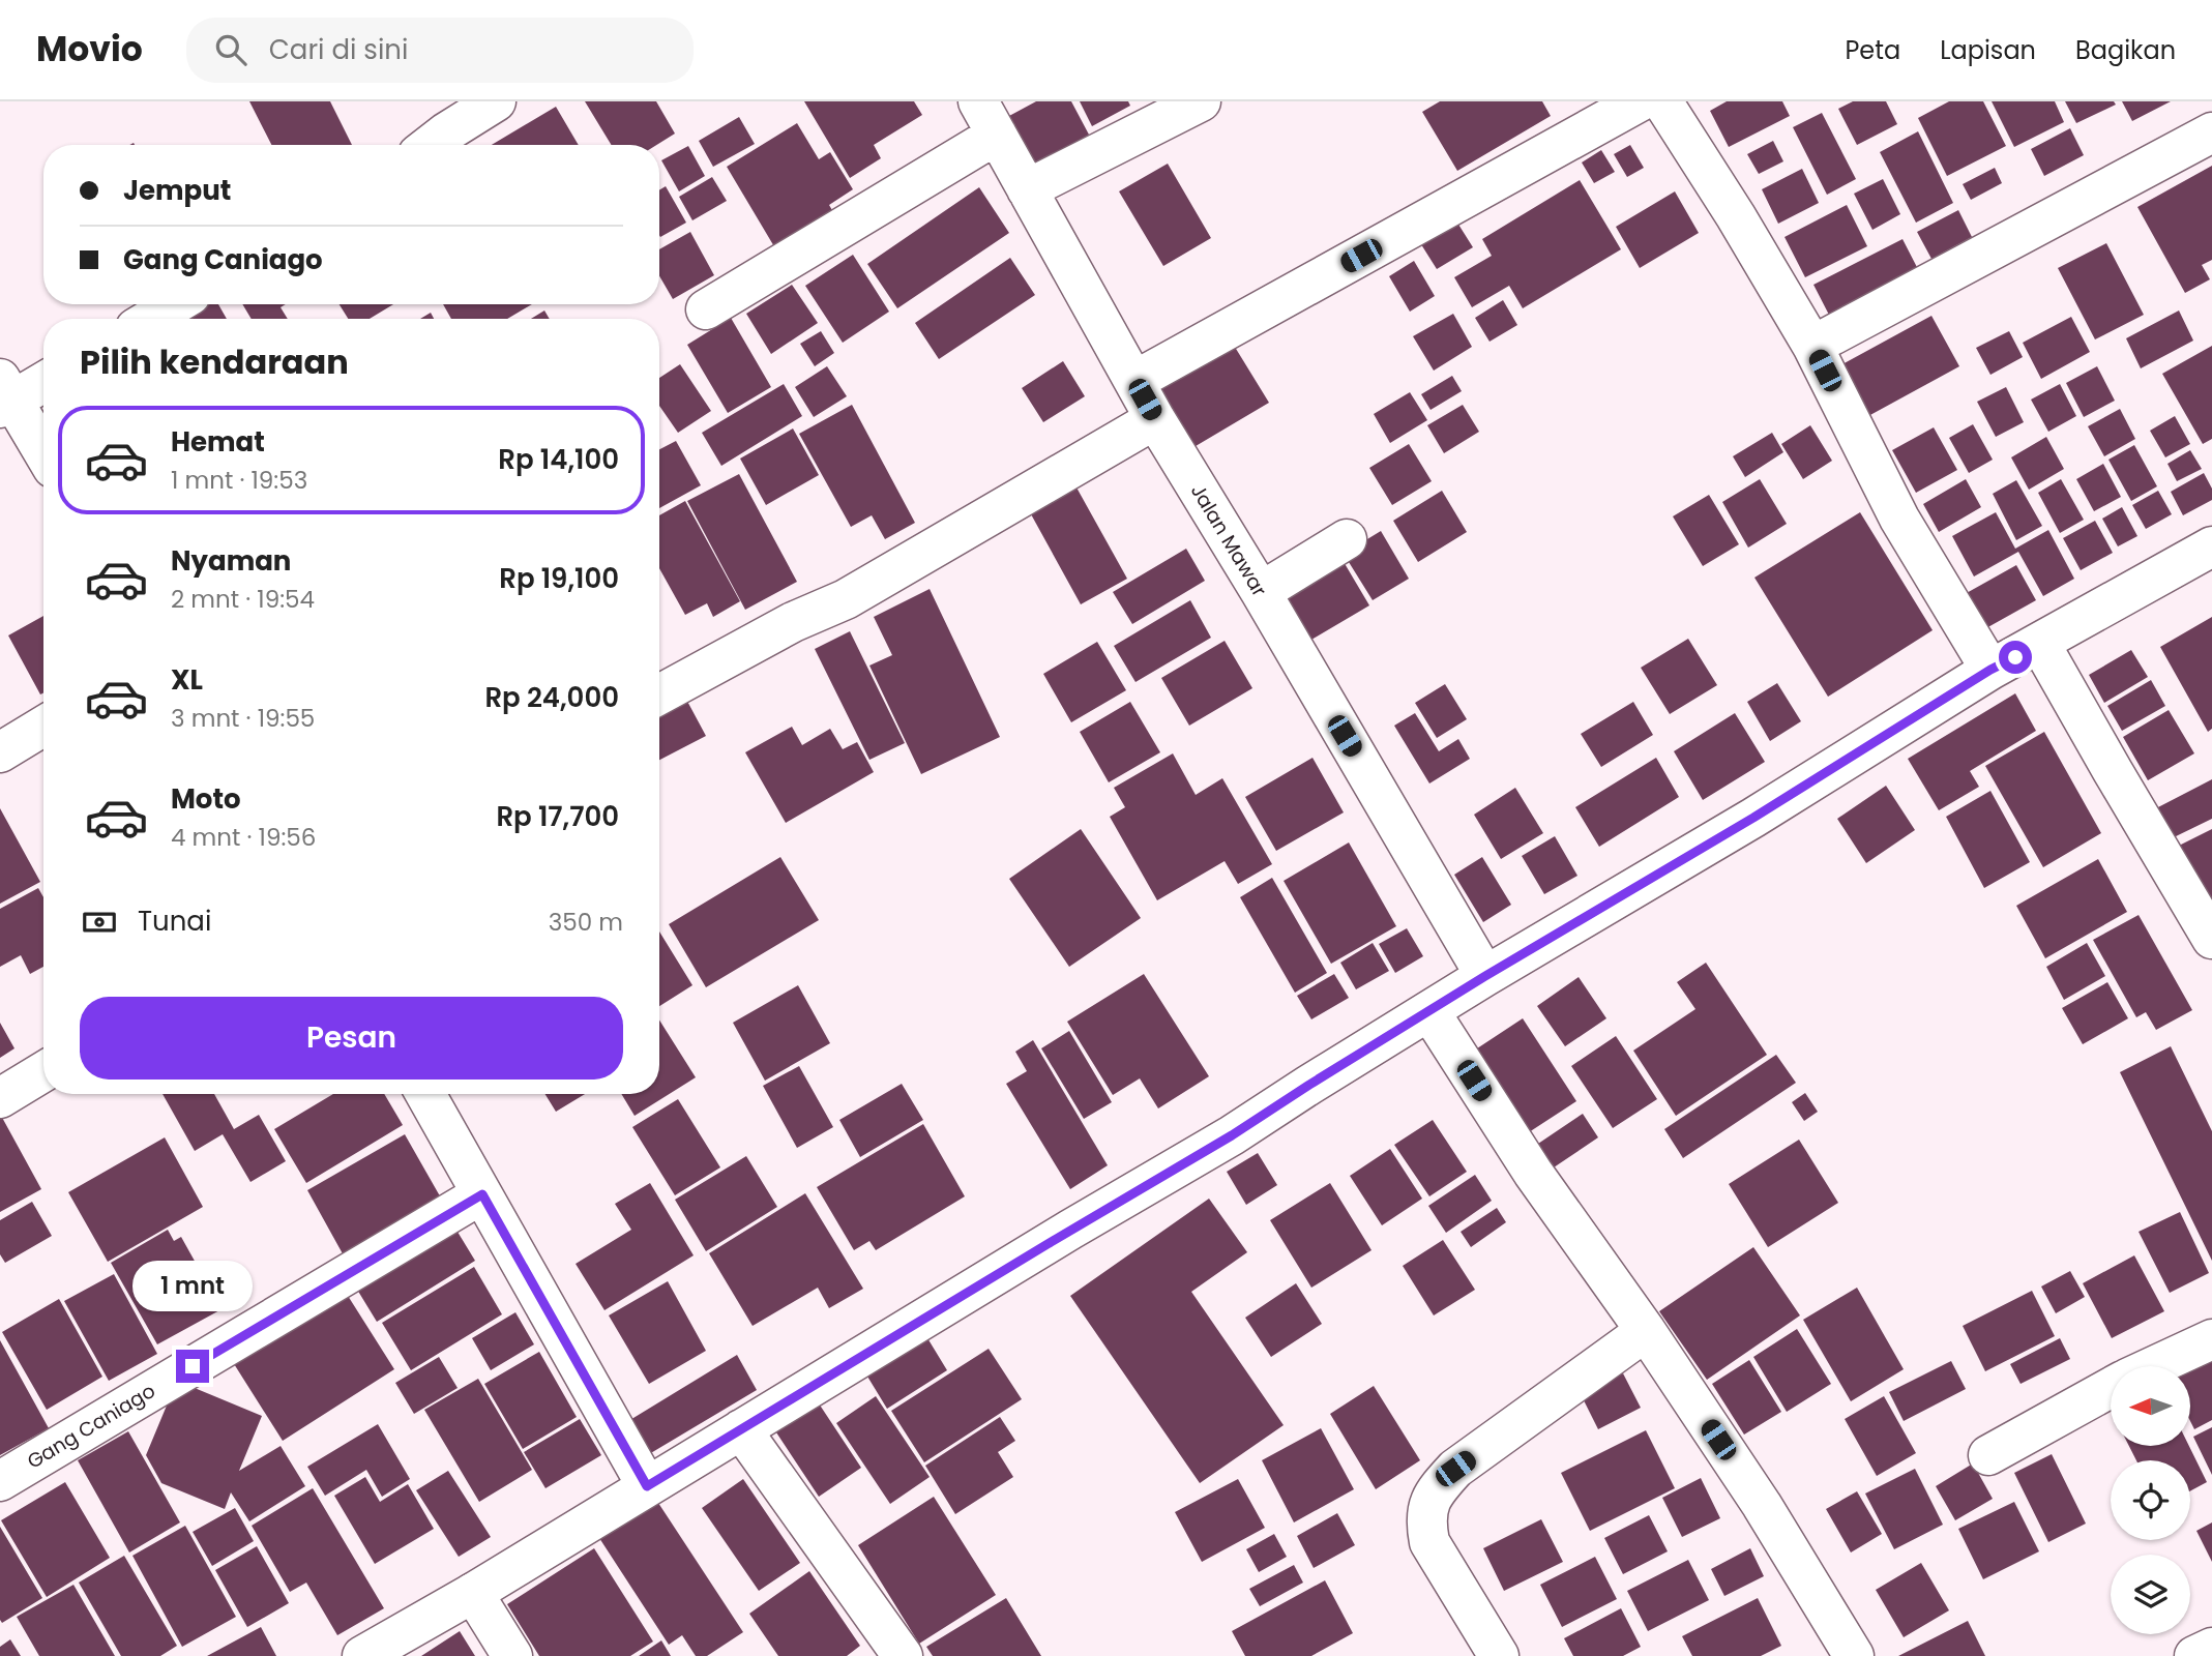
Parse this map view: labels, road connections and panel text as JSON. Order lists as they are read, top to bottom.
{
  "streets": {
    "street": ["Jalan Mawar", "Gang Caniago"]
  },
  "north": "left",
  "page": {
    "header": "Movio",
    "search": "Cari di sini",
    "nav": ["Peta", "Lapisan", "Bagikan"],
    "banner": ["Jemput", "Gang Caniago"],
    "heading": "Pilih kendaraan",
    "list": [
      {
        "name": "Hemat",
        "note": "1 mnt · 19:53",
        "value": "Rp 14,100"
      },
      {
        "name": "Nyaman",
        "note": "2 mnt · 19:54",
        "value": "Rp 19,100"
      },
      {
        "name": "XL",
        "note": "3 mnt · 19:55",
        "value": "Rp 24,000"
      },
      {
        "name": "Moto",
        "note": "4 mnt · 19:56",
        "value": "Rp 17,700"
      }
    ],
    "pay": ["Tunai", "350 m"],
    "buttons": "Pesan",
    "bubble": "1 mnt"
  }
}
